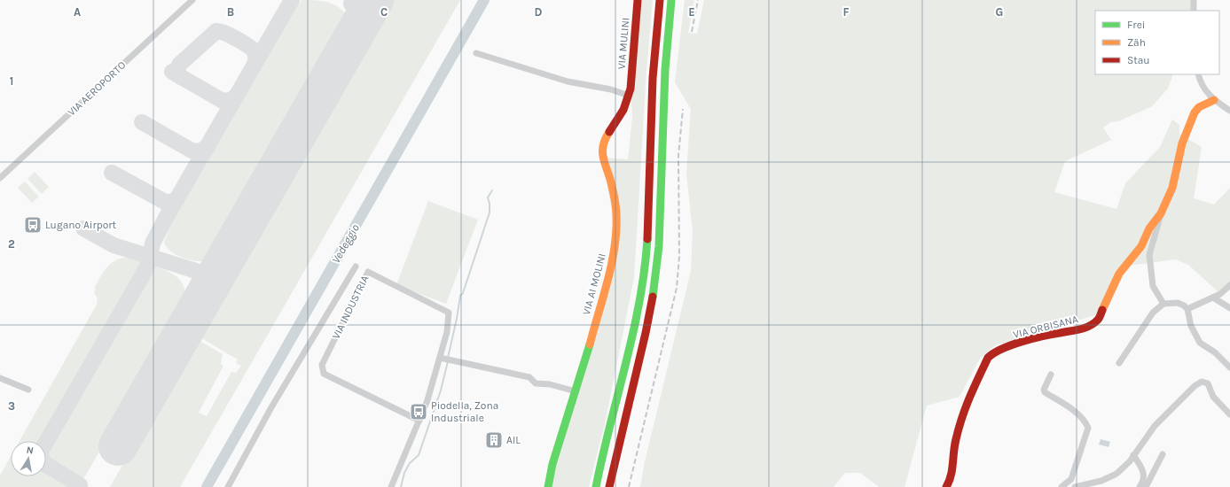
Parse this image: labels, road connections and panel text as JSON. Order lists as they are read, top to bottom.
{
  "streets": {
    "main road": ["VIA MULINI", "VIA AI MOLINI", "VIA ORBISANA"],
    "street": ["VIA AEROPORTO", "VIA INDUSTRIA"]
  },
  "crossings": [
    ["VIA MULINI", "VIA AI MOLINI"]
  ],
  "water": ["Vedeggio"],
  "places": {
    "bus stop": ["Lugano Airport", "Piodella, Zona Industriale"],
    "building": ["AIL"]
  },
  "legend": ["Frei", "Zäh", "Stau"],
  "north": "top",
  "grid": {
    "columns": [
      "A",
      "B",
      "C",
      "D",
      "E",
      "F",
      "G"
    ],
    "rows": ["1", "2", "3"]
  }
}
